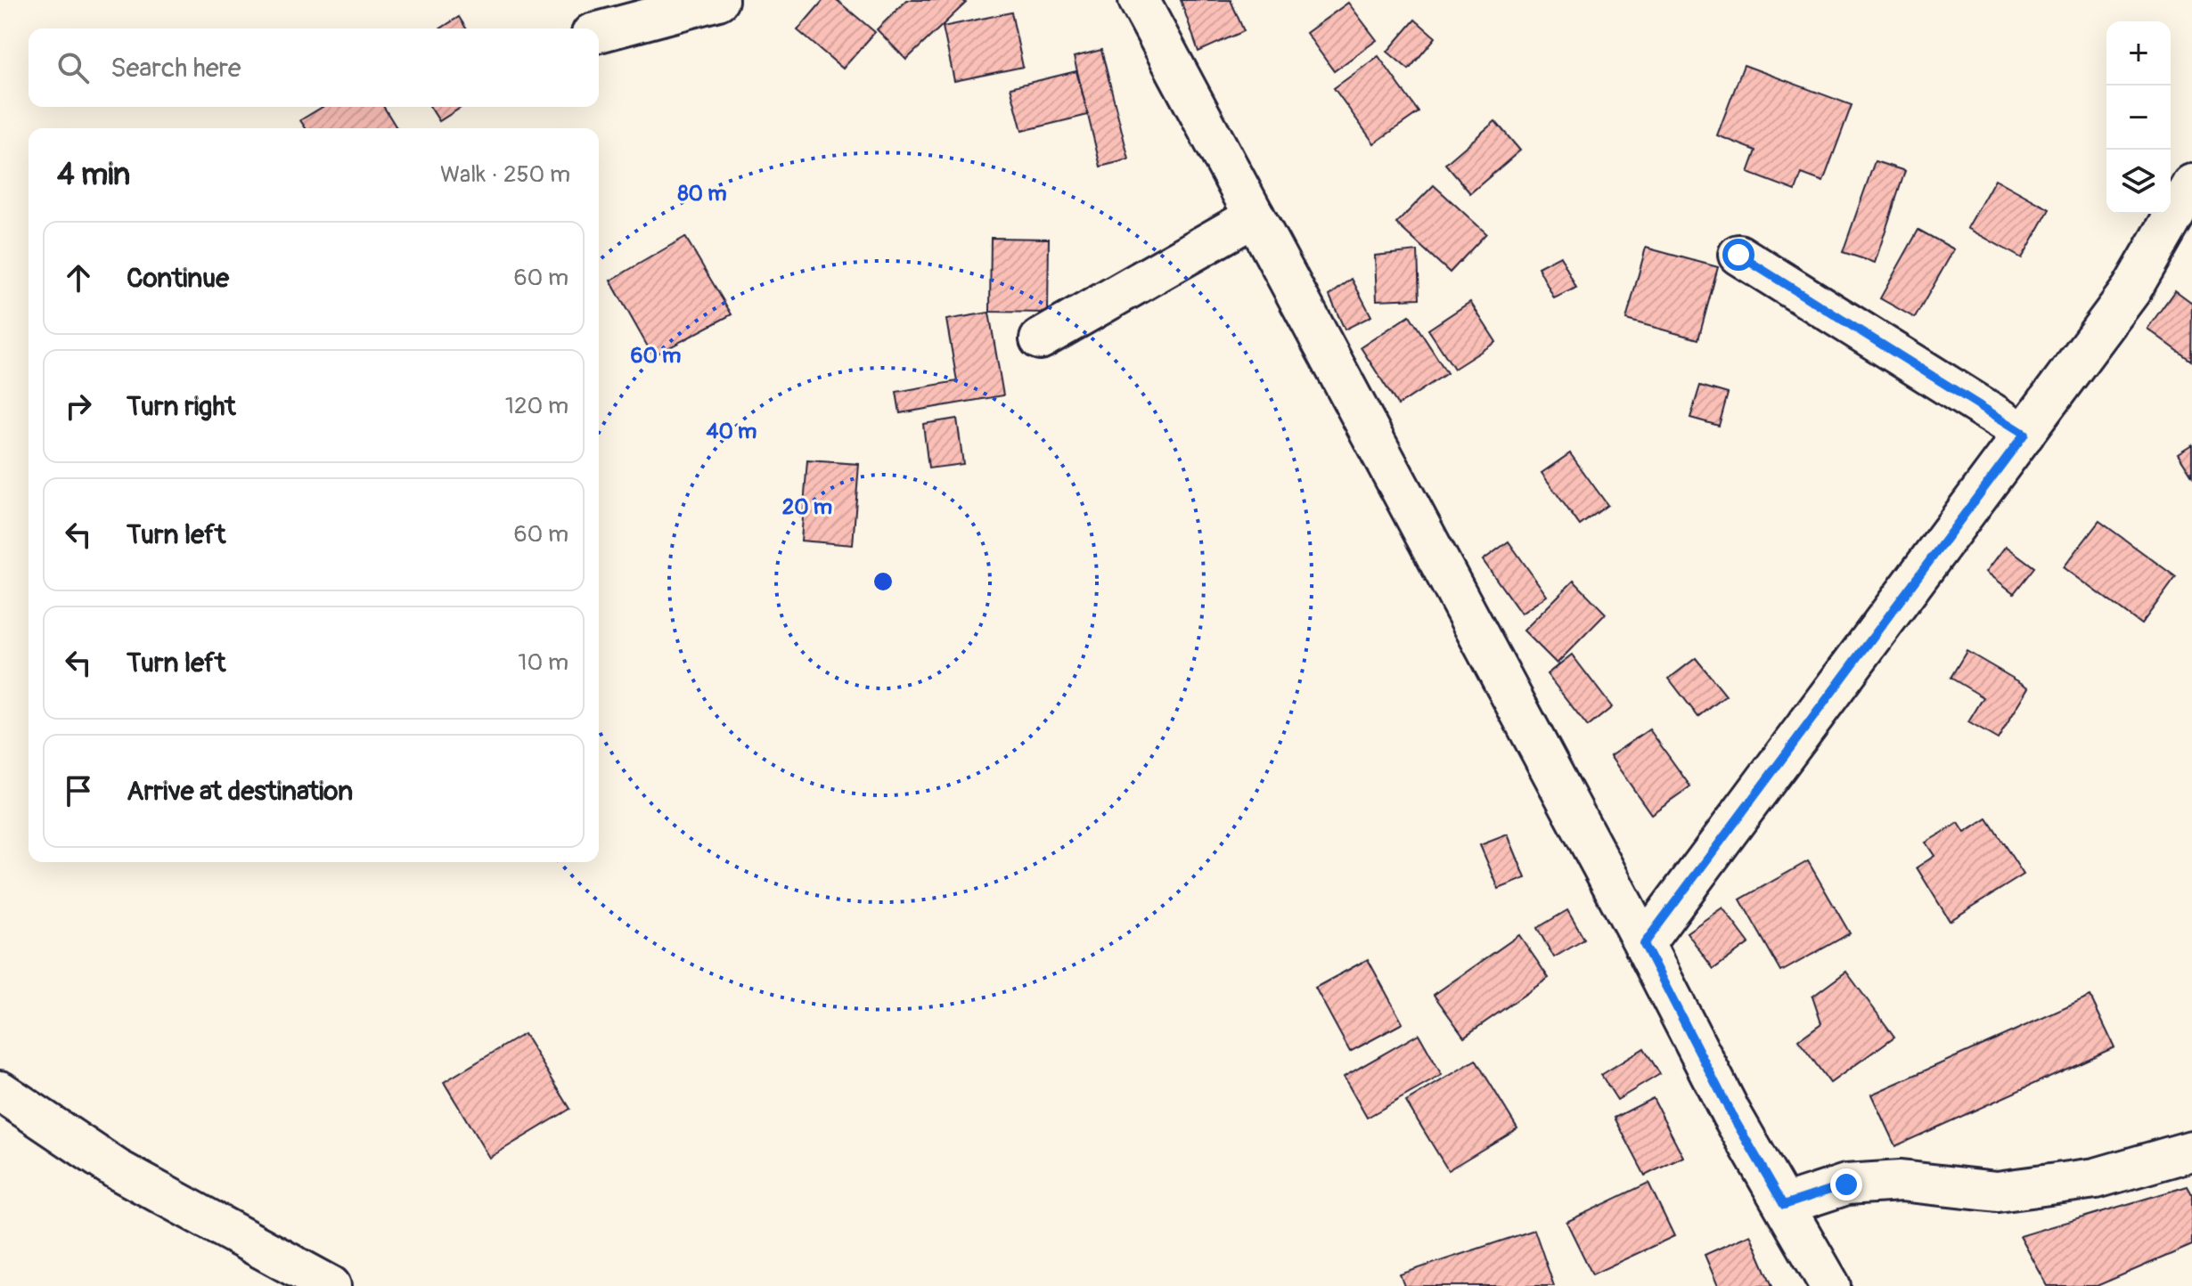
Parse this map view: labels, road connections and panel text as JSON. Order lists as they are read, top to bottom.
{
  "page": {
    "map_buttons": ["+", "−"],
    "search": "Search here",
    "heading": ["4 min", "Walk · 250 m"],
    "list": [
      ["Continue", "60 m"],
      ["Turn right", "120 m"],
      ["Turn left", "60 m"],
      ["Turn left", "10 m"],
      "Arrive at destination"
    ]
  },
  "rings": [
    "80 m",
    "60 m",
    "40 m",
    "20 m"
  ]
}
